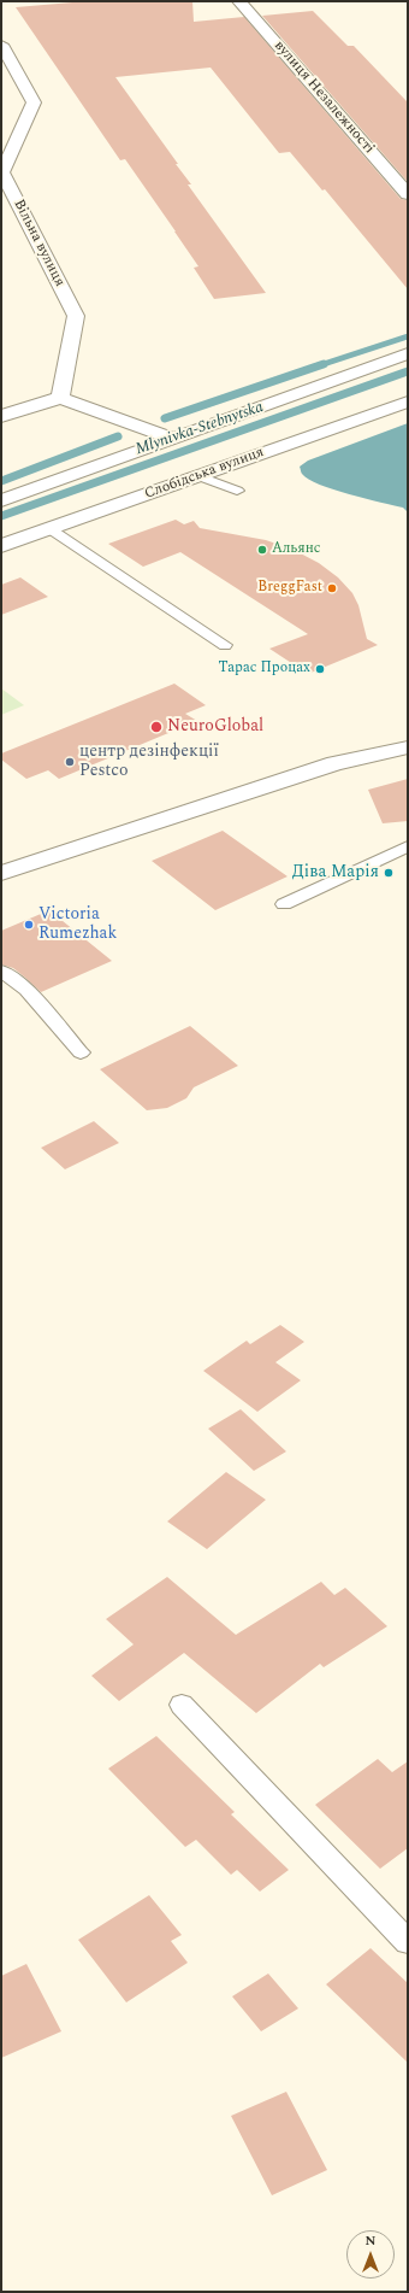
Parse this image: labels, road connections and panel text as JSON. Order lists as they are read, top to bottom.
{
  "streets": {
    "street": ["вулиця Незалежності", "Вільна вулиця", "Слобідська вулиця"]
  },
  "water": ["Mlynivka-Stebnytska"],
  "places": [
    "Альянс",
    "BreggFast",
    "Тарас Процах",
    "NeuroGlobal",
    "центр дезінфекції Pestco",
    "Діва Марія",
    "Victoria Rumezhak"
  ],
  "north": "top"
}
